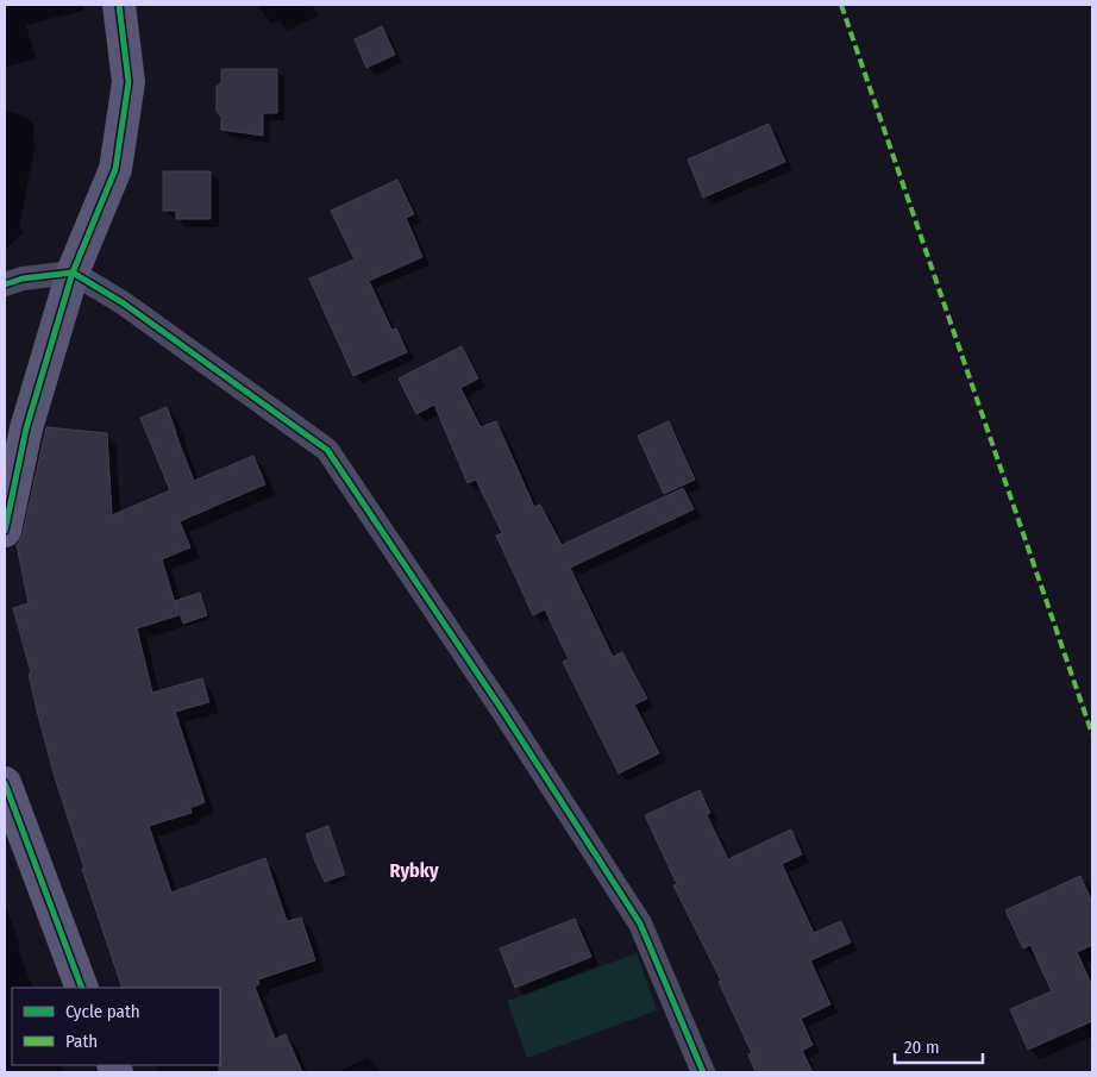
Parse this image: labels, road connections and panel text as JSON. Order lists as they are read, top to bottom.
{
  "districts": ["Rybky"],
  "legend": ["Cycle path", "Path"],
  "scale_bar": "20 m"
}
